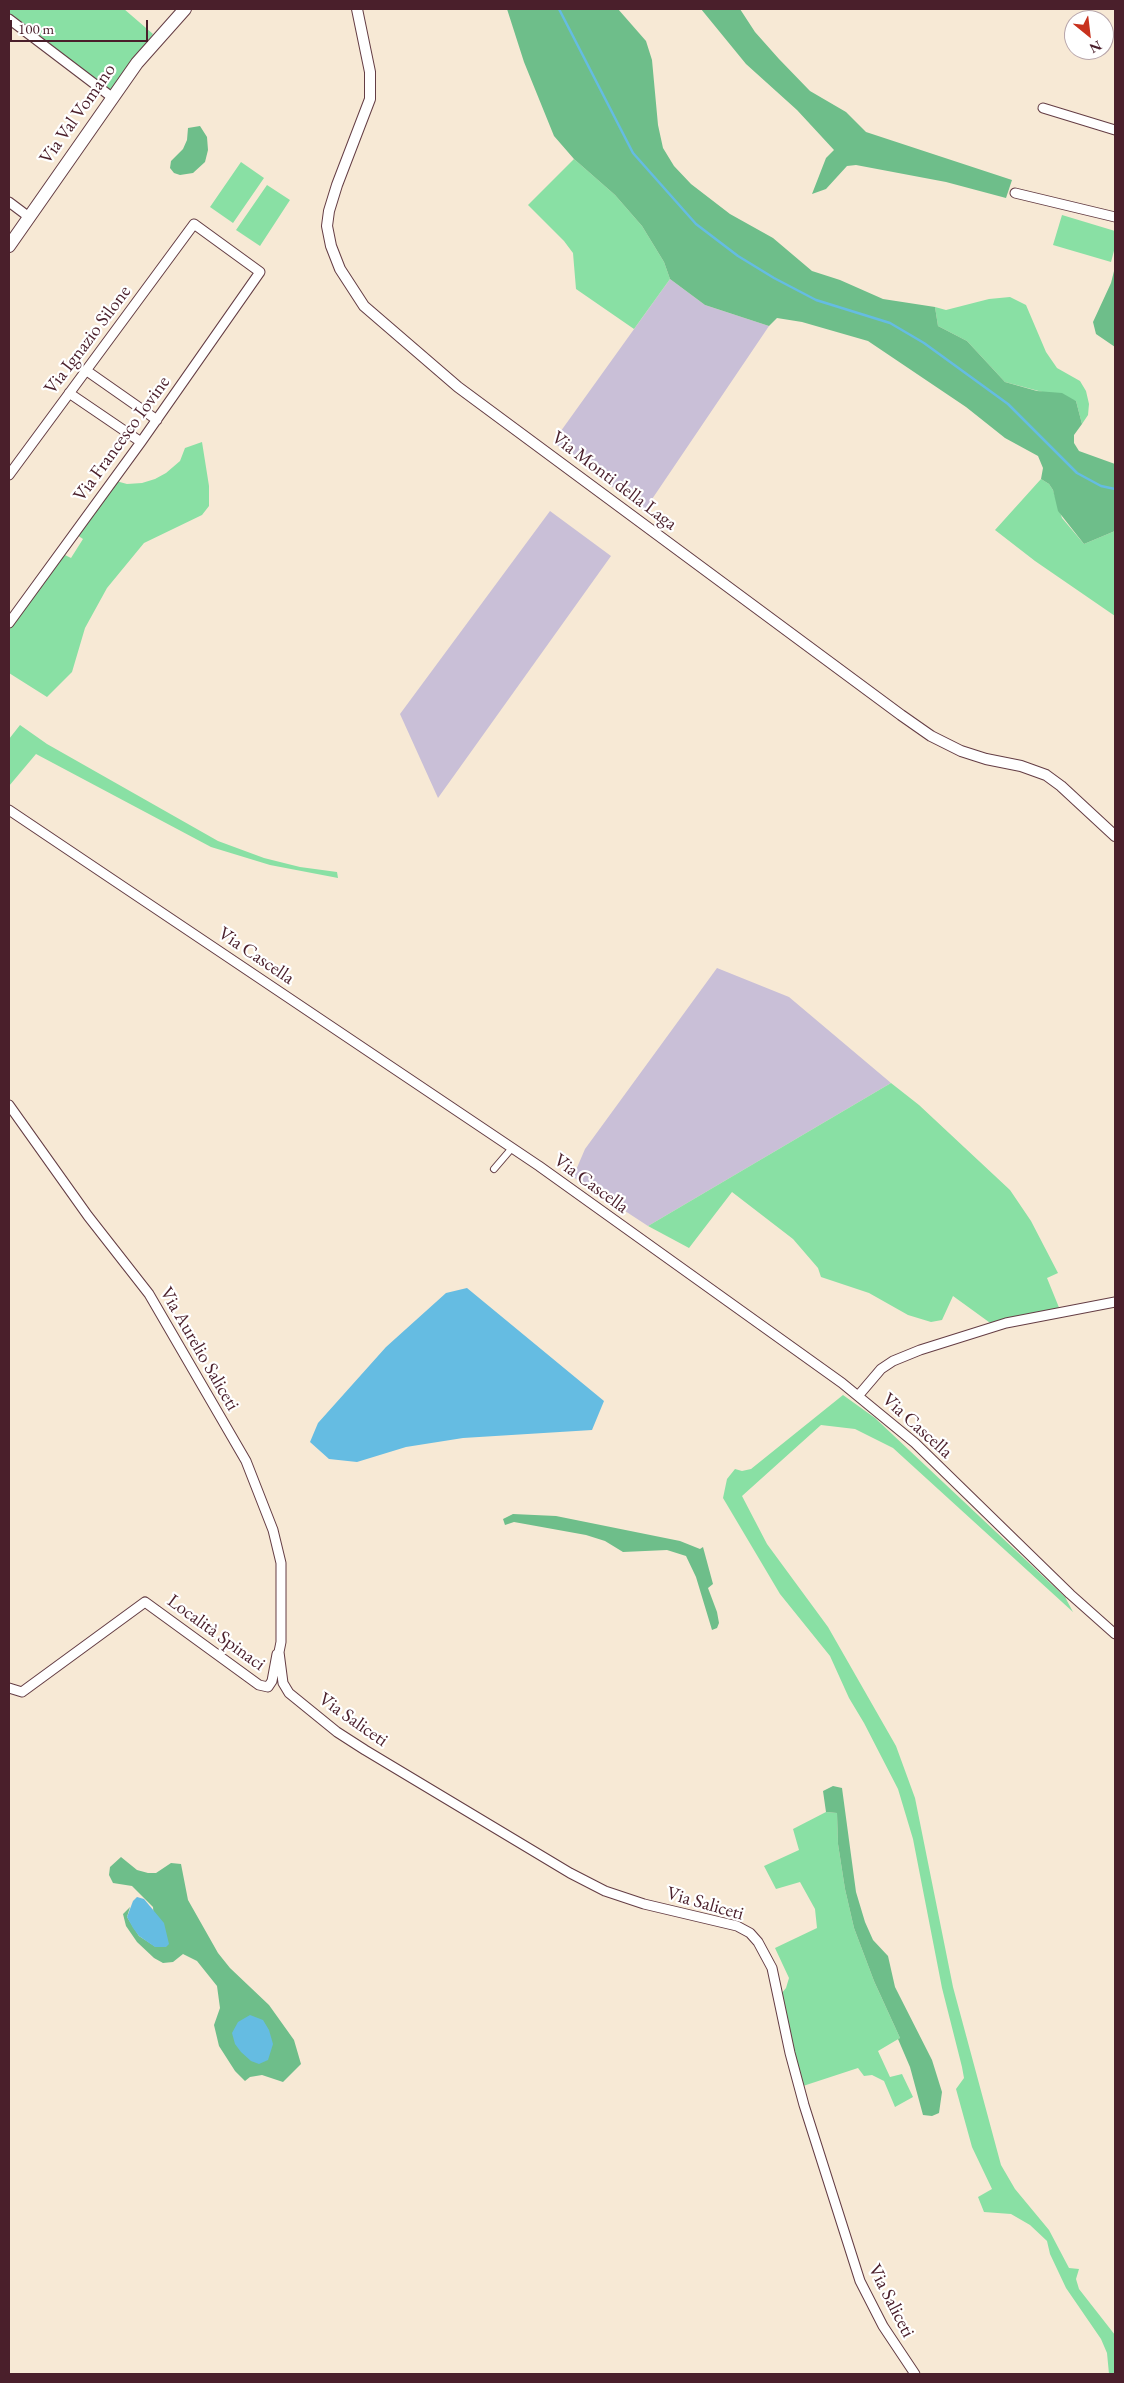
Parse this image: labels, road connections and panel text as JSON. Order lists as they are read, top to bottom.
{
  "streets": {
    "main road": ["Via Val Vomano"],
    "street": [
      "Via Ignazio Silone",
      "Via Francesco Iovine",
      "Via Monti della Laga",
      "Via Cascella",
      "Via Aurelio Saliceti",
      "Località Spinaci",
      "Via Saliceti"
    ]
  },
  "crossings": [
    ["Via Ignazio Silone", "Via Francesco Iovine"],
    ["Via Aurelio Saliceti", "Località Spinaci"],
    ["Via Aurelio Saliceti", "Via Saliceti"],
    ["Località Spinaci", "Via Saliceti"]
  ],
  "scale_bar": "100 m",
  "north": "bottom right"
}
